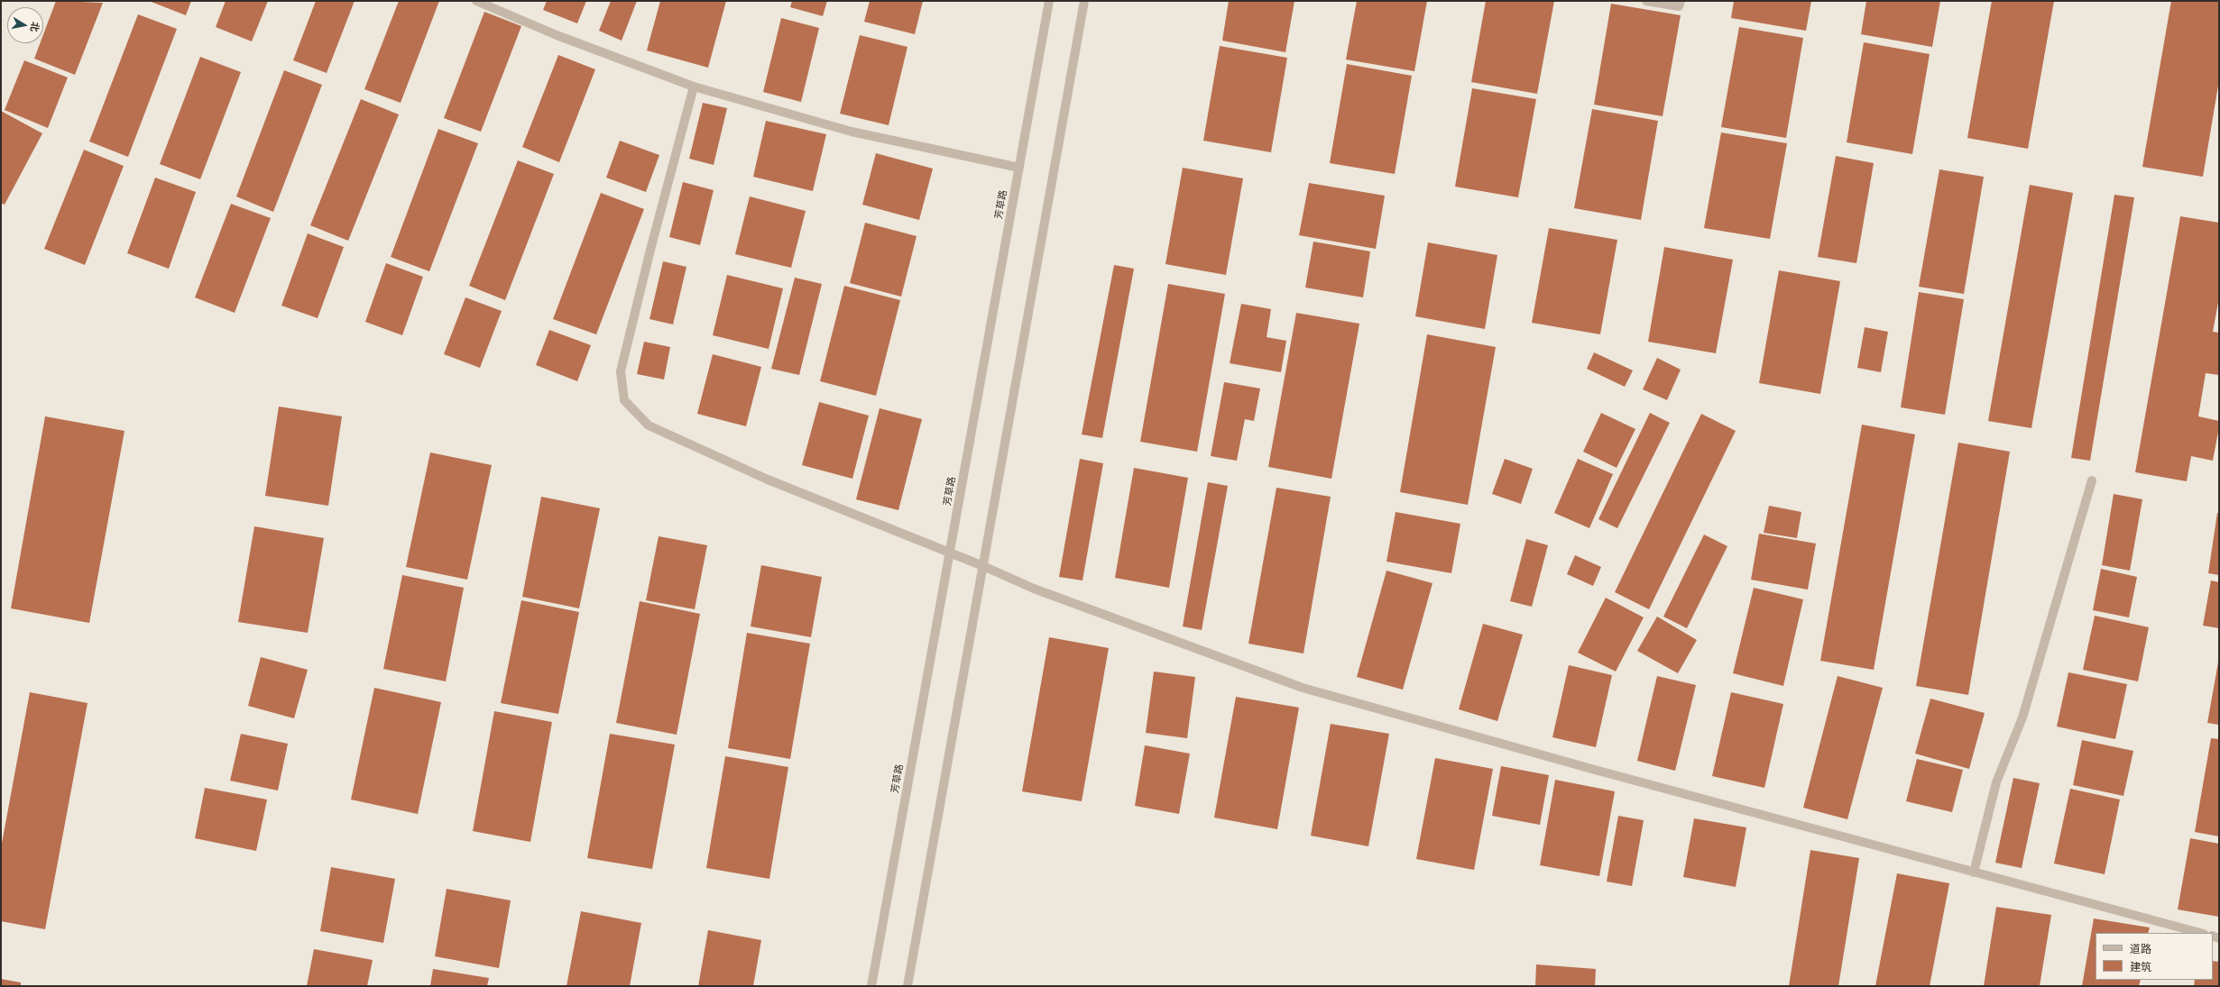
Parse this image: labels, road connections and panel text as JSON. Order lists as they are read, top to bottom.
{
  "streets": {
    "street": ["芳草路"]
  },
  "legend": ["道路", "建筑"],
  "north": "right"
}
